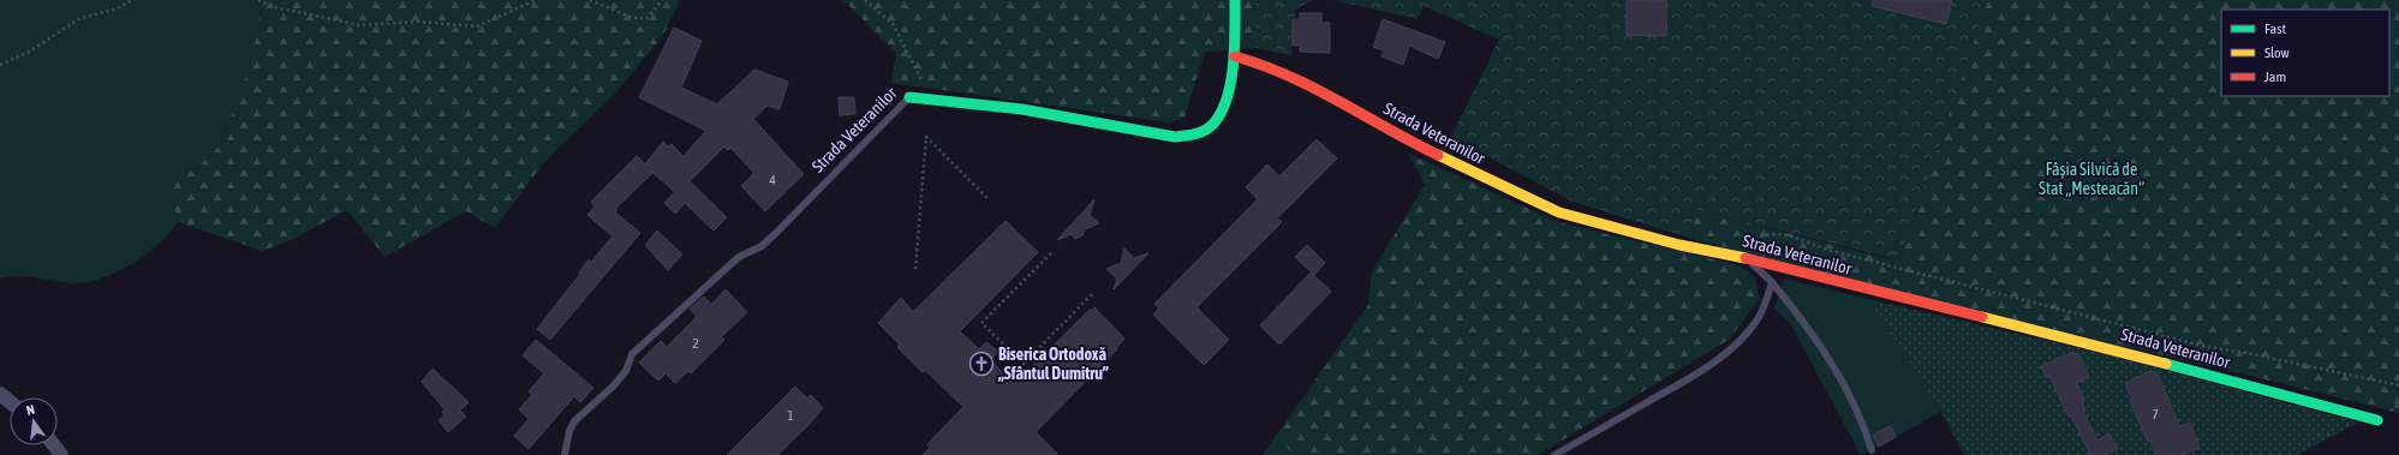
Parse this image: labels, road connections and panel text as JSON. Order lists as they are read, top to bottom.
{
  "streets": {
    "street": ["Strada Veteranilor"]
  },
  "parks": ["Fâșia Silvică de Stat „Mesteacăn“"],
  "places": {
    "church": ["Biserica Ortodoxă „Sfântul Dumitru”"]
  },
  "house_numbers": [
    "4",
    "2",
    "7",
    "1"
  ],
  "legend": ["Fast", "Slow", "Jam"],
  "north": "top"
}
